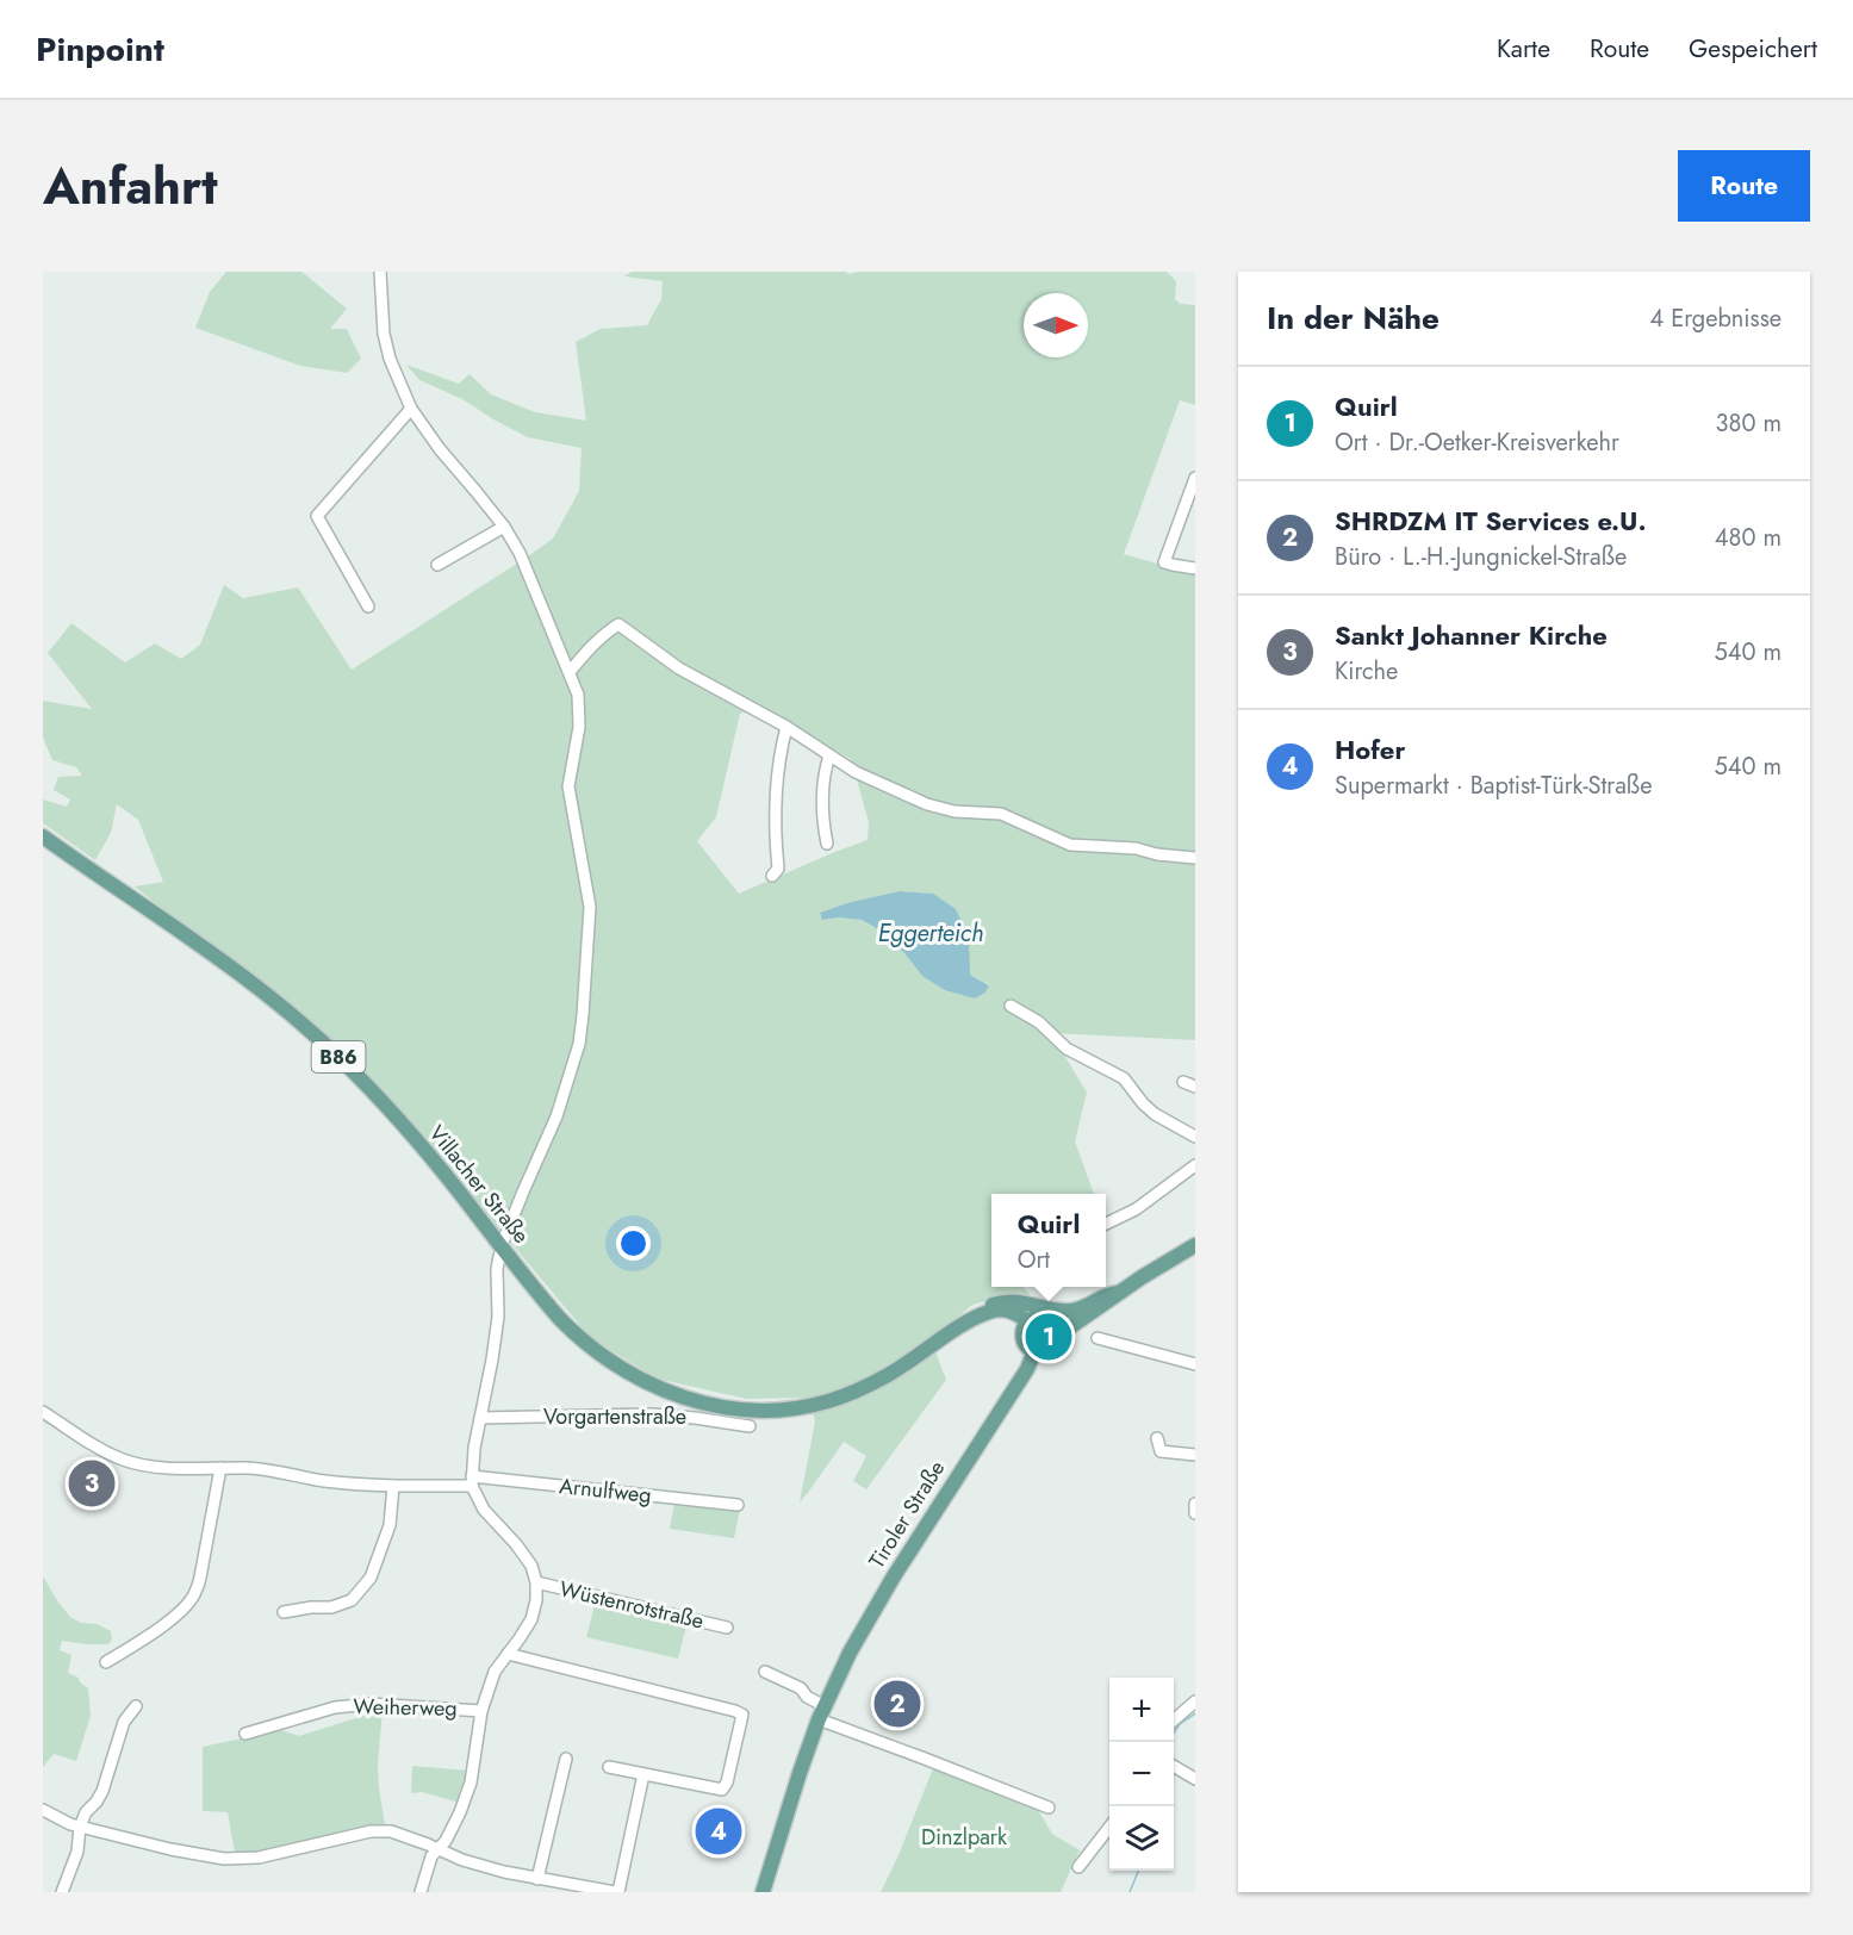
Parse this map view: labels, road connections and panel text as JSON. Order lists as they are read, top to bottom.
{
  "streets": {
    "main road": ["B86", "Villacher Straße", "Tiroler Straße"],
    "street": [
      "Vorgartenstraße",
      "Arnulfweg",
      "Wüstenrotstraße",
      "Weiherweg"
    ]
  },
  "crossings": [
    ["B86", "Villacher Straße"],
    ["B86", "Tiroler Straße"]
  ],
  "water": ["Eggerteich"],
  "parks": ["Dinzlpark"],
  "north": "right",
  "page": {
    "header": "Pinpoint",
    "nav": ["Karte", "Route", "Gespeichert"],
    "title": "Anfahrt",
    "buttons": "Route",
    "heading": ["In der Nähe", "4 Ergebnisse"],
    "list": [
      {
        "mark": "1",
        "name": "Quirl",
        "note": "Ort · Dr.-Oetker-Kreisverkehr",
        "value": "380 m"
      },
      {
        "mark": "2",
        "name": "SHRDZM IT Services e.U.",
        "note": "Büro · L.-H.-Jungnickel-Straße",
        "value": "480 m"
      },
      {
        "mark": "3",
        "name": "Sankt Johanner Kirche",
        "note": "Kirche",
        "value": "540 m"
      },
      {
        "mark": "4",
        "name": "Hofer",
        "note": "Supermarkt · Baptist-Türk-Straße",
        "value": "540 m"
      }
    ],
    "popup": ["Quirl", "Ort"],
    "pins": [
      "1",
      "3",
      "2",
      "4"
    ],
    "map_buttons": ["+", "−"]
  }
}
